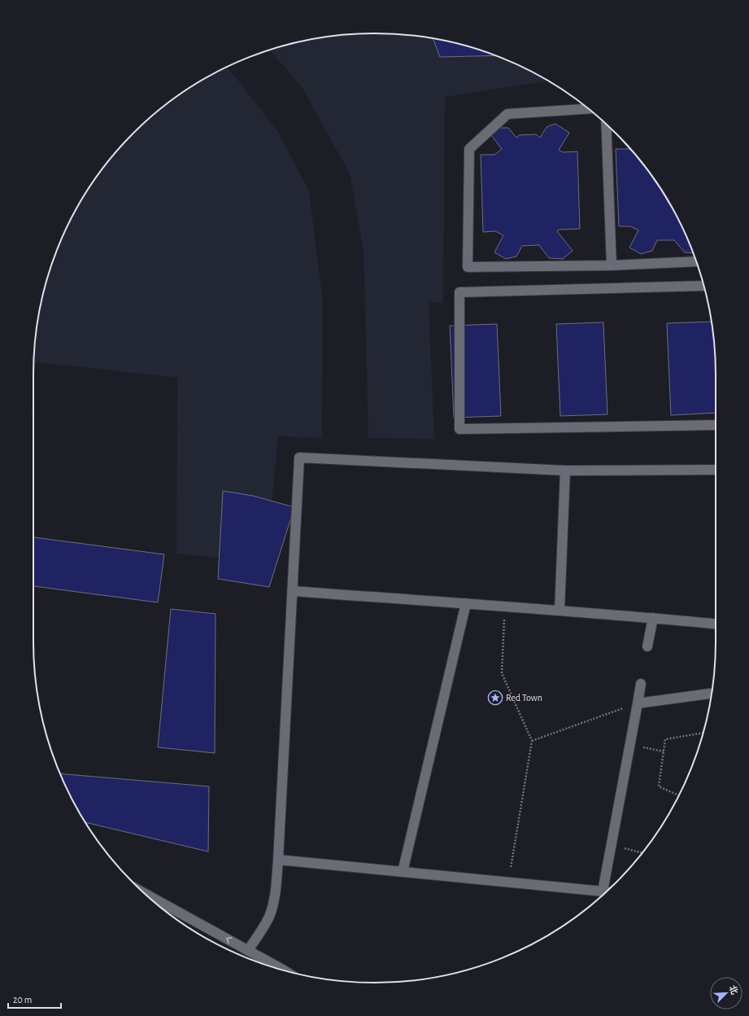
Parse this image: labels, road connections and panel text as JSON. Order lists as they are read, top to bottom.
{
  "places": {
    "place": ["Red Town"]
  },
  "scale_bar": "20 m",
  "north": "top right"
}
